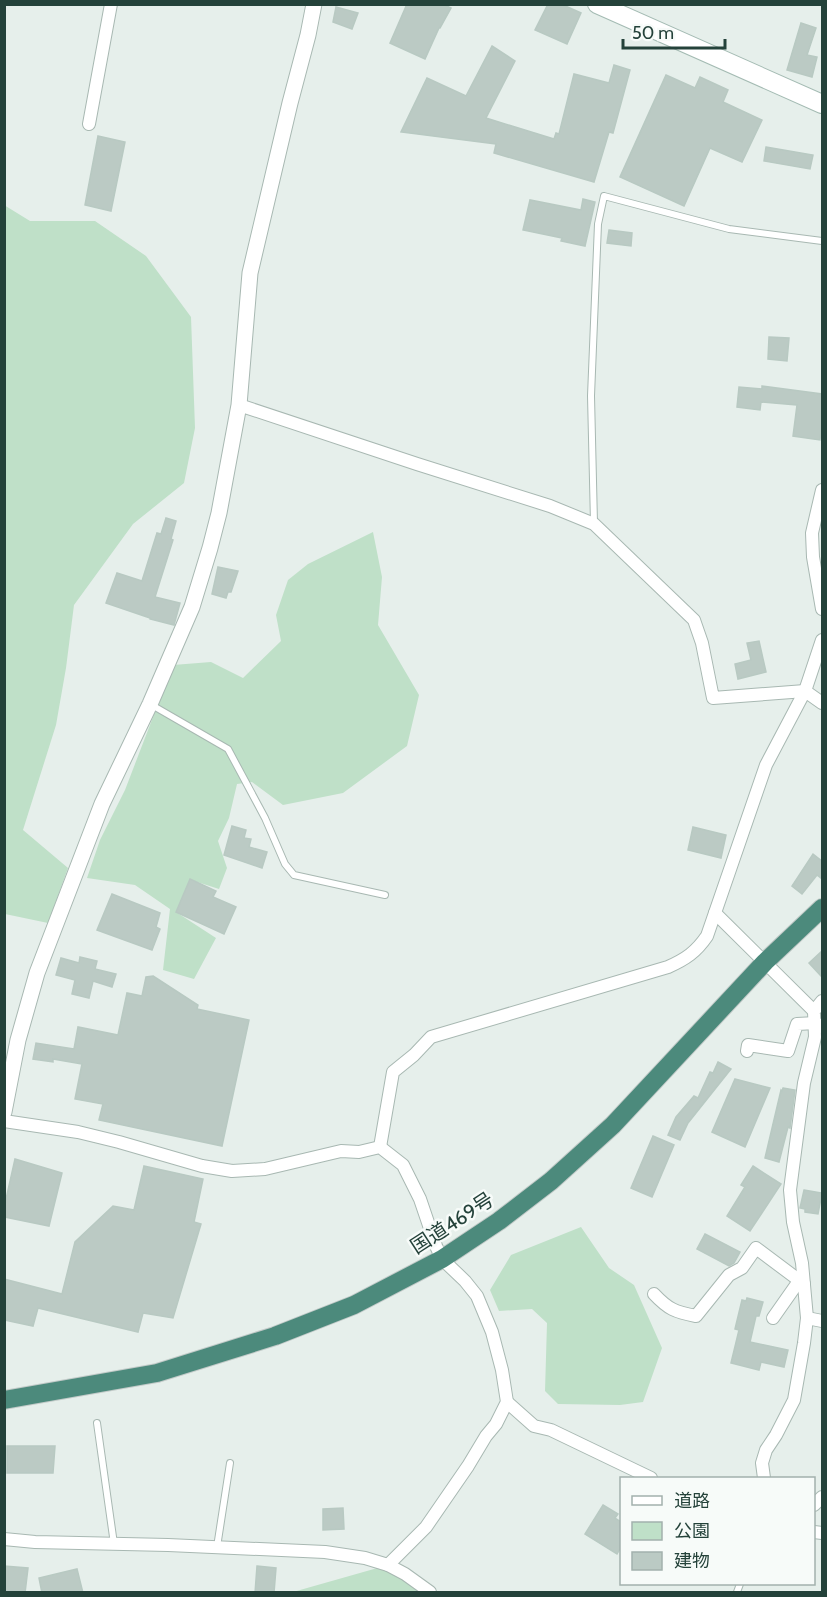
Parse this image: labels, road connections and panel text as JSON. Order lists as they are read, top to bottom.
{
  "streets": {
    "highway": ["国道469号"]
  },
  "legend": ["道路", "公園", "建物"],
  "scale_bar": "50 m"
}
